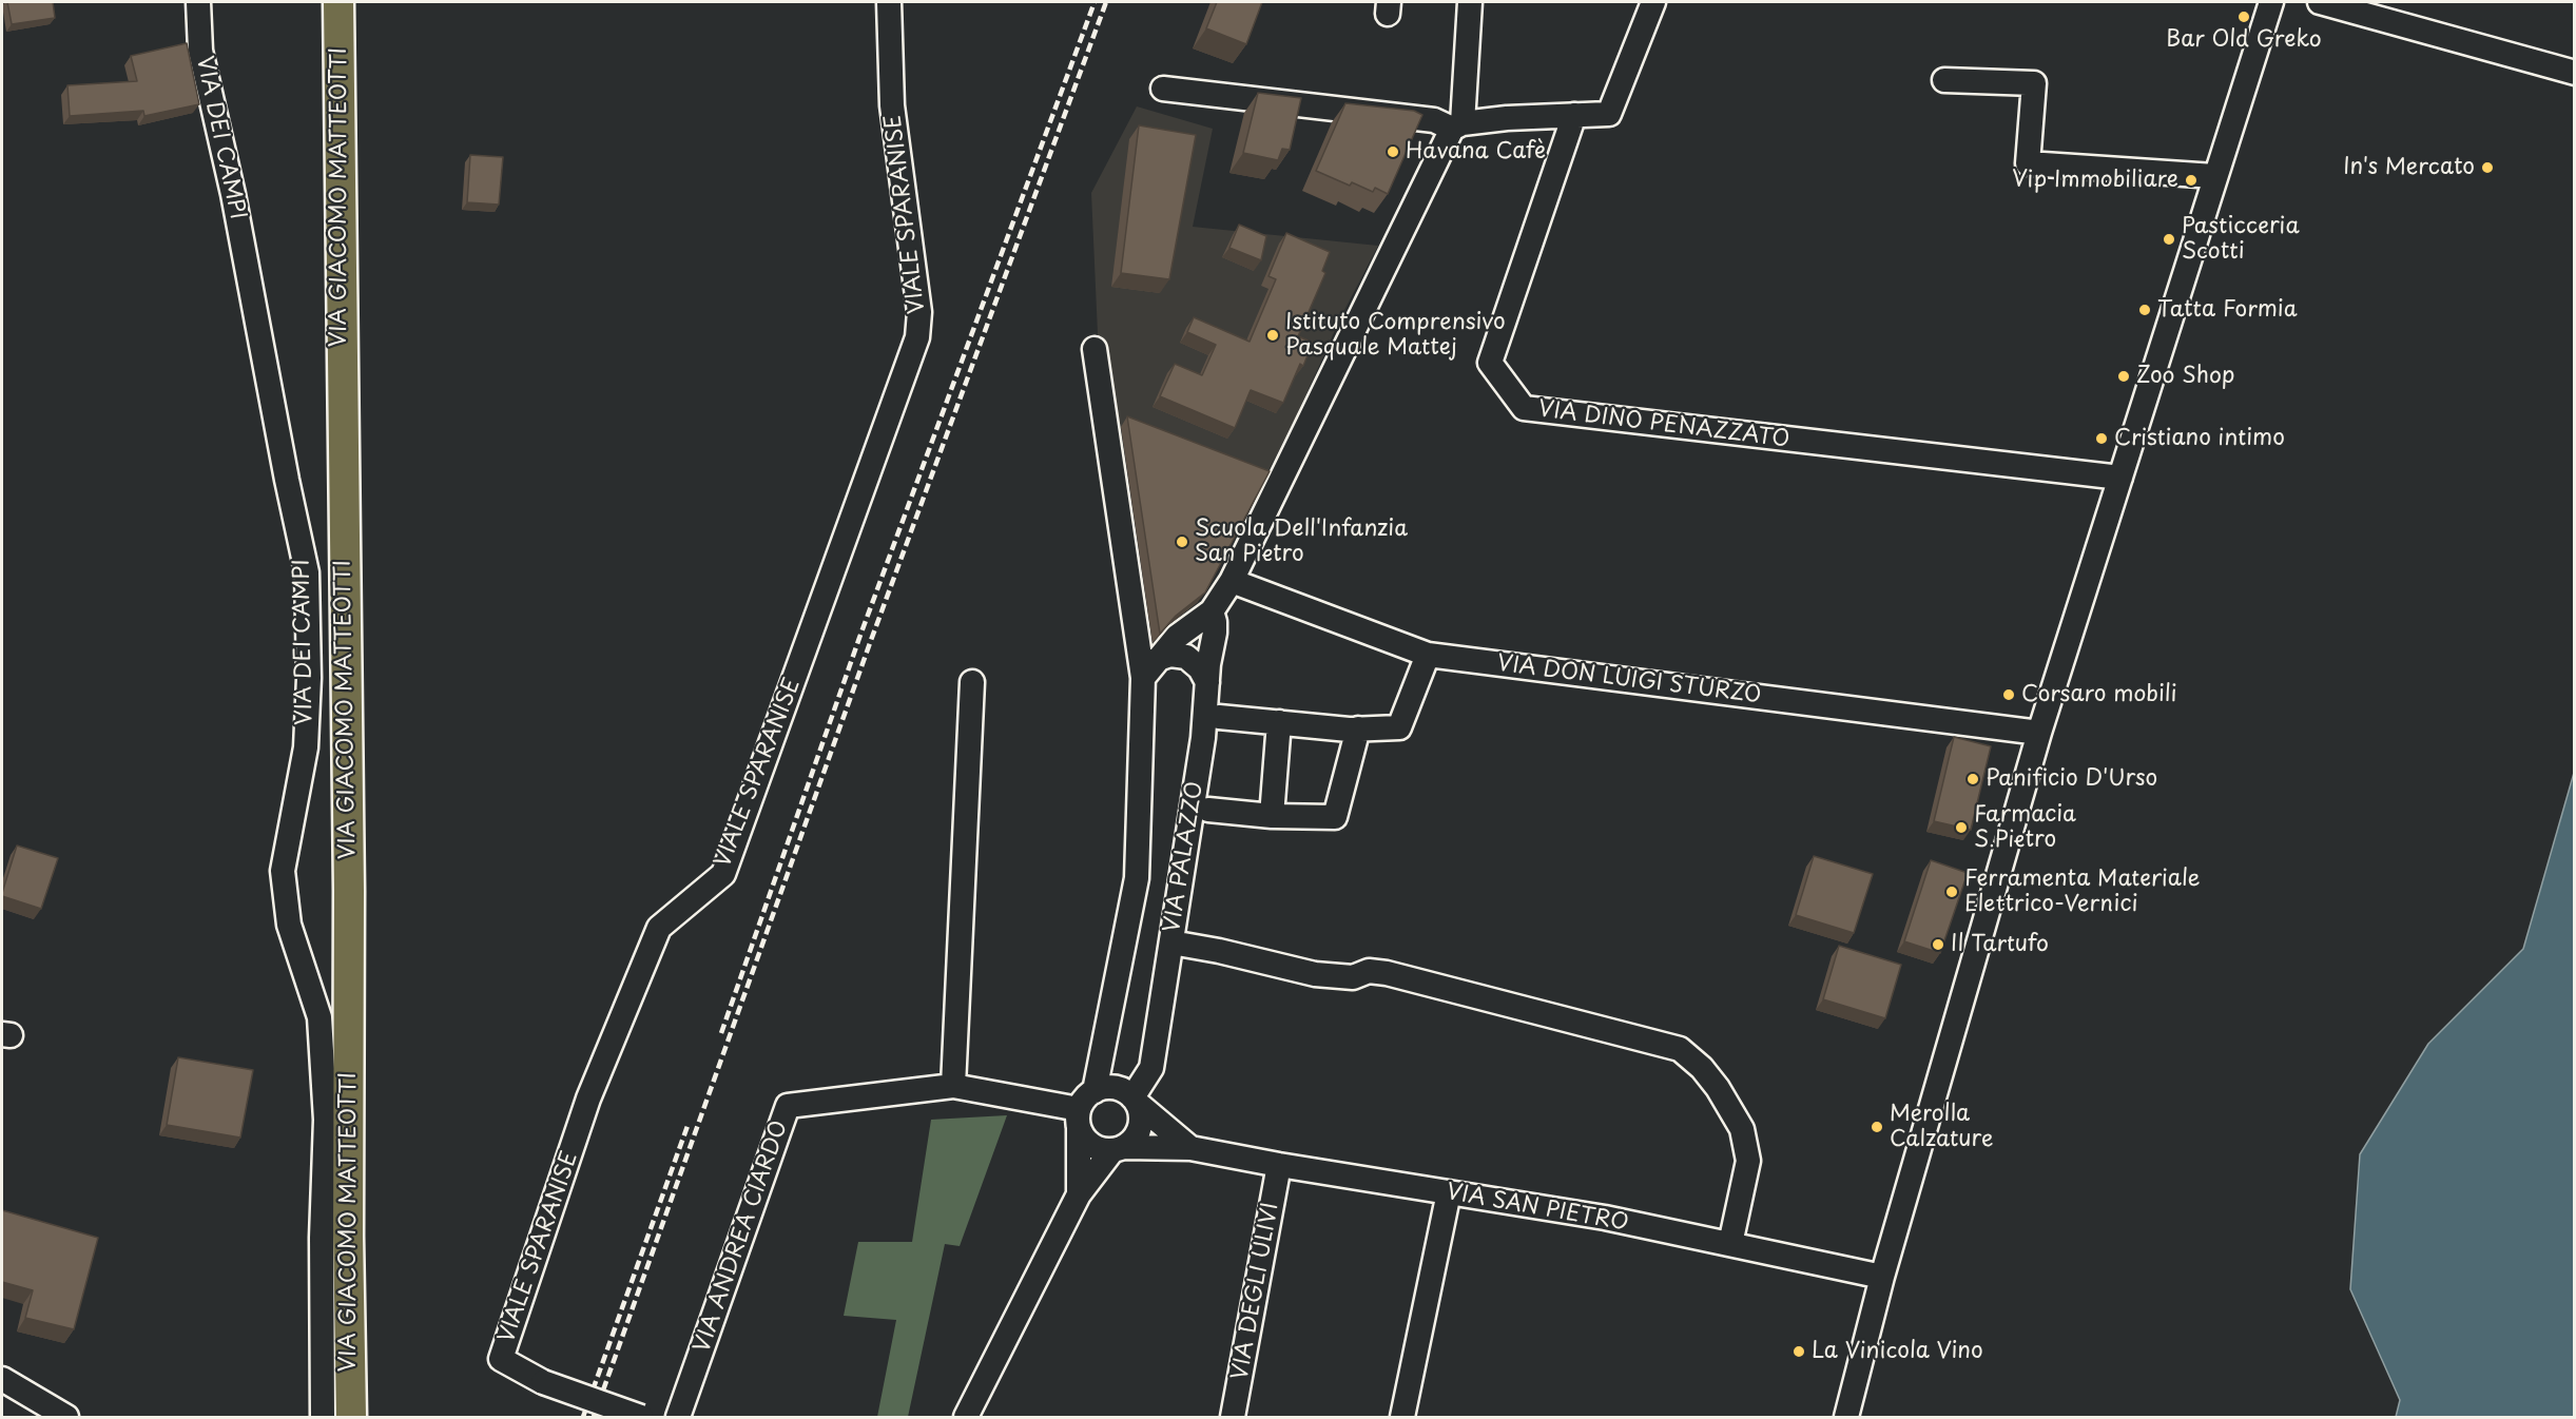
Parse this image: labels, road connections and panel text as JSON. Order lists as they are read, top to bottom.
{
  "streets": {
    "main road": ["VIA GIACOMO MATTEOTTI"],
    "street": [
      "VIA DEI CAMPI",
      "VIALE SPARANISE",
      "VIA DINO PENAZZATO",
      "VIA DON LUIGI STURZO",
      "VIA PALAZZO",
      "VIA SAN PIETRO",
      "VIA ANDREA CIARDO",
      "VIA DEGLI ULIVI"
    ]
  },
  "crossings": [
    ["VIA DEI CAMPI", "VIA GIACOMO MATTEOTTI"],
    ["VIA PALAZZO", "VIA SAN PIETRO"],
    ["VIA PALAZZO", "VIA ANDREA CIARDO"],
    ["VIA SAN PIETRO", "VIA ANDREA CIARDO"],
    ["VIA SAN PIETRO", "VIA DEGLI ULIVI"]
  ],
  "places": [
    "Bar Old Greko",
    "Havana Cafè",
    "In's Mercato",
    "Vip Immobiliare",
    "Pasticceria Scotti",
    "Tatta Formia",
    "Istituto Comprensivo Pasquale Mattej",
    "Zoo Shop",
    "Cristiano intimo",
    "Scuola Dell'Infanzia San Pietro",
    "Corsaro mobili",
    "Panificio D'Urso",
    "Farmacia S.Pietro",
    "Ferramenta Materiale Elettrico-Vernici",
    "Il Tartufo",
    "Merolla Calzature",
    "La Vinicola Vino"
  ]
}
